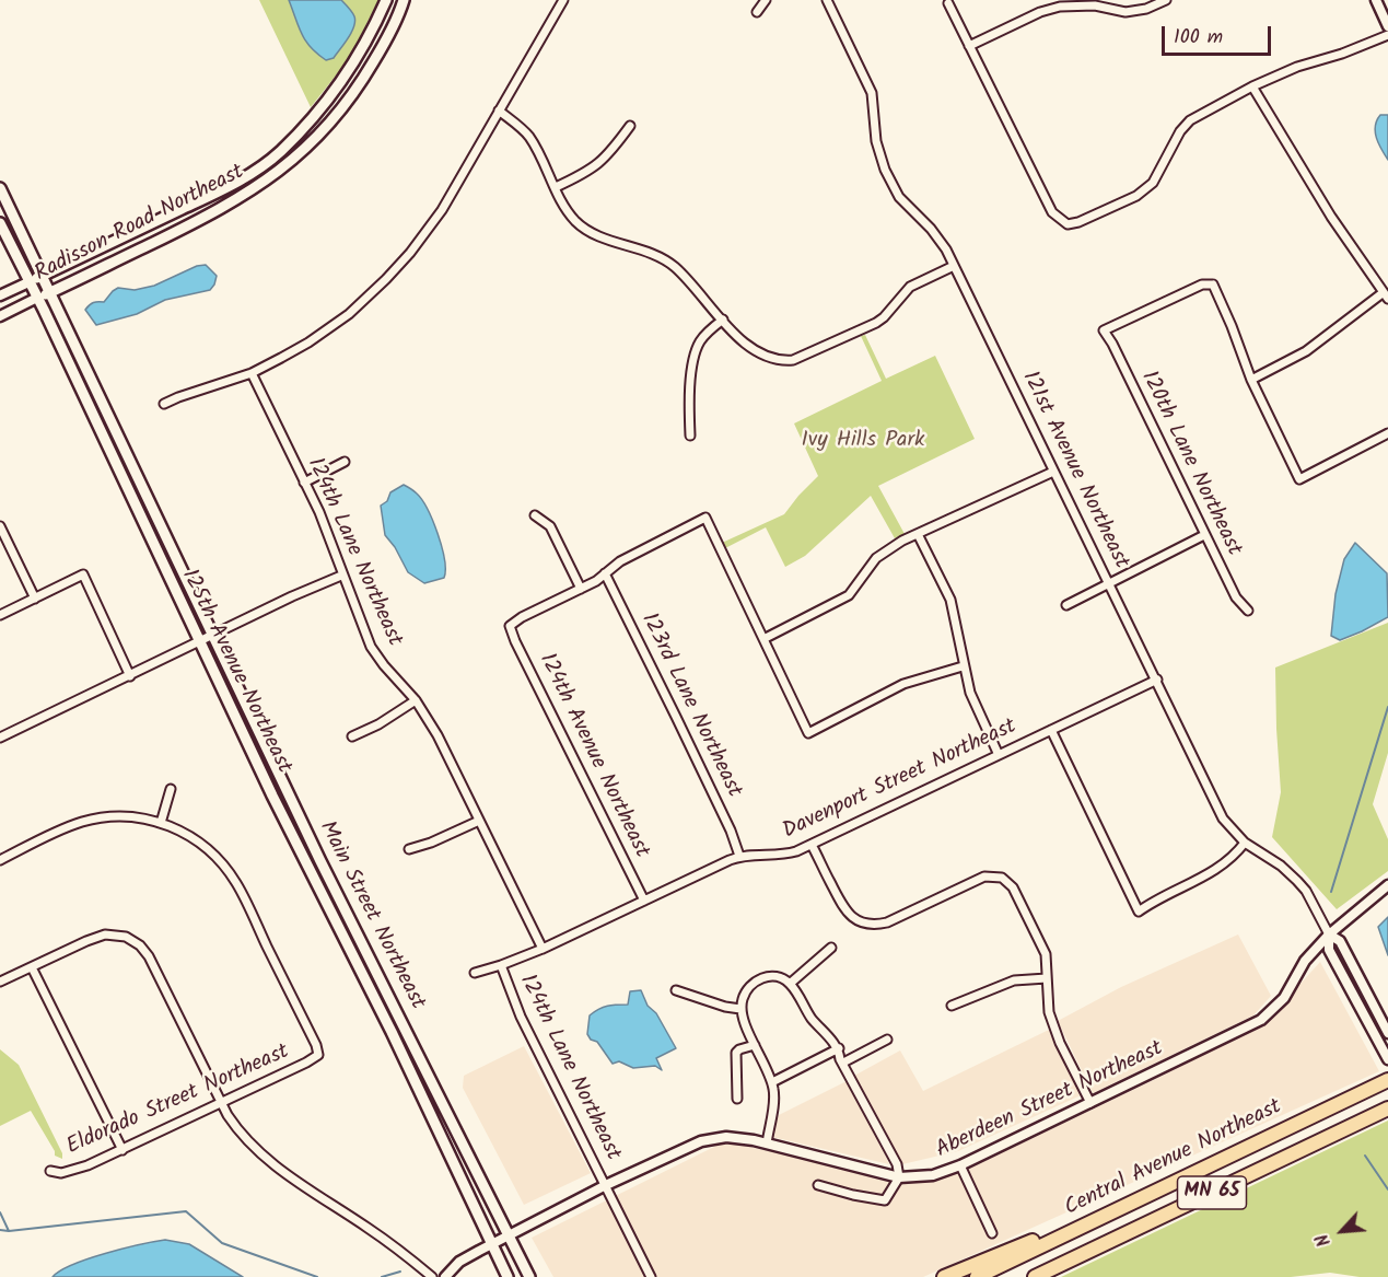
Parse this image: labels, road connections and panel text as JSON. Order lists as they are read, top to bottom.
{
  "streets": {
    "highway": ["Central Avenue Northeast", "MN 65"],
    "main road": ["Radisson Road Northeast", "125th Avenue Northeast", "Main Street Northeast"],
    "street": [
      "120th Lane Northeast",
      "121st Avenue Northeast",
      "124th Lane Northeast",
      "123rd Lane Northeast",
      "124th Avenue Northeast",
      "Davenport Street Northeast",
      "Eldorado Street Northeast",
      "Aberdeen Street Northeast"
    ]
  },
  "crossings": [
    ["Radisson Road Northeast", "125th Avenue Northeast"],
    ["121st Avenue Northeast", "Davenport Street Northeast"],
    ["121st Avenue Northeast", "Aberdeen Street Northeast"],
    ["124th Lane Northeast", "Davenport Street Northeast"],
    ["124th Lane Northeast", "Aberdeen Street Northeast"],
    ["125th Avenue Northeast", "Main Street Northeast"],
    ["125th Avenue Northeast", "Aberdeen Street Northeast"],
    ["123rd Lane Northeast", "Davenport Street Northeast"],
    ["124th Avenue Northeast", "Davenport Street Northeast"],
    ["Main Street Northeast", "Aberdeen Street Northeast"]
  ],
  "parks": ["Ivy Hills Park"],
  "scale_bar": "100 m",
  "north": "bottom left"
}
